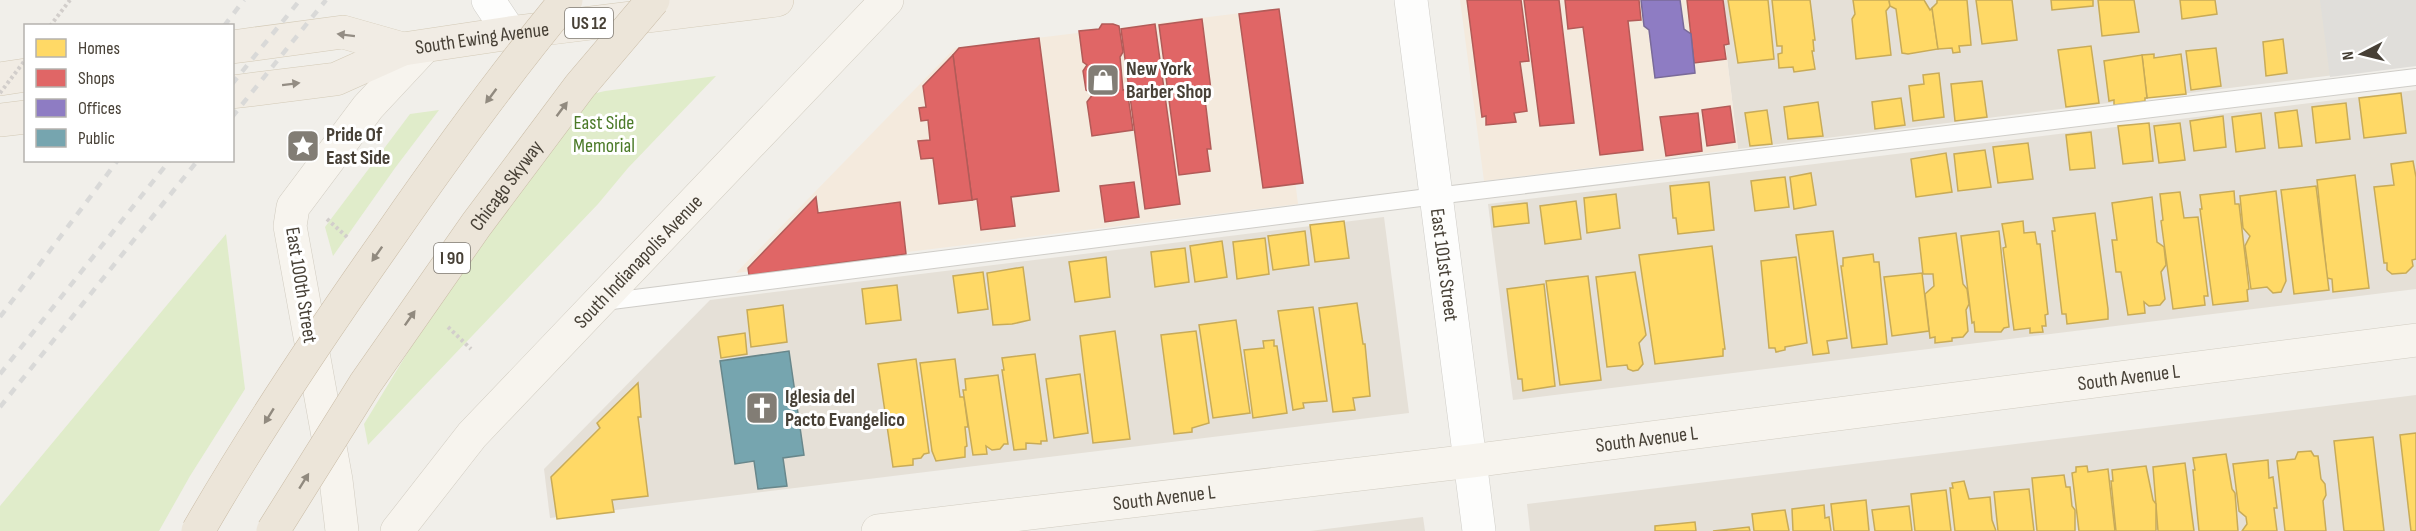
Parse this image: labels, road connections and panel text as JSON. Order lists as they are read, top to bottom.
{
  "streets": {
    "highway": ["Chicago Skyway", "I 90"],
    "main road": ["US 12", "South Ewing Avenue"],
    "street": [
      "South Indianapolis Avenue",
      "East 101st Street",
      "East 100th Street",
      "South Avenue L"
    ]
  },
  "crossings": [
    ["South Ewing Avenue", "East 100th Street"],
    ["East 101st Street", "South Avenue L"]
  ],
  "parks": ["East Side Memorial"],
  "places": {
    "shop": ["New York Barber Shop"],
    "place": ["Pride Of East Side"],
    "church": ["Iglesia del Pacto Evangelico"]
  },
  "legend": [
    "Homes",
    "Shops",
    "Offices",
    "Public"
  ],
  "north": "left"
}
